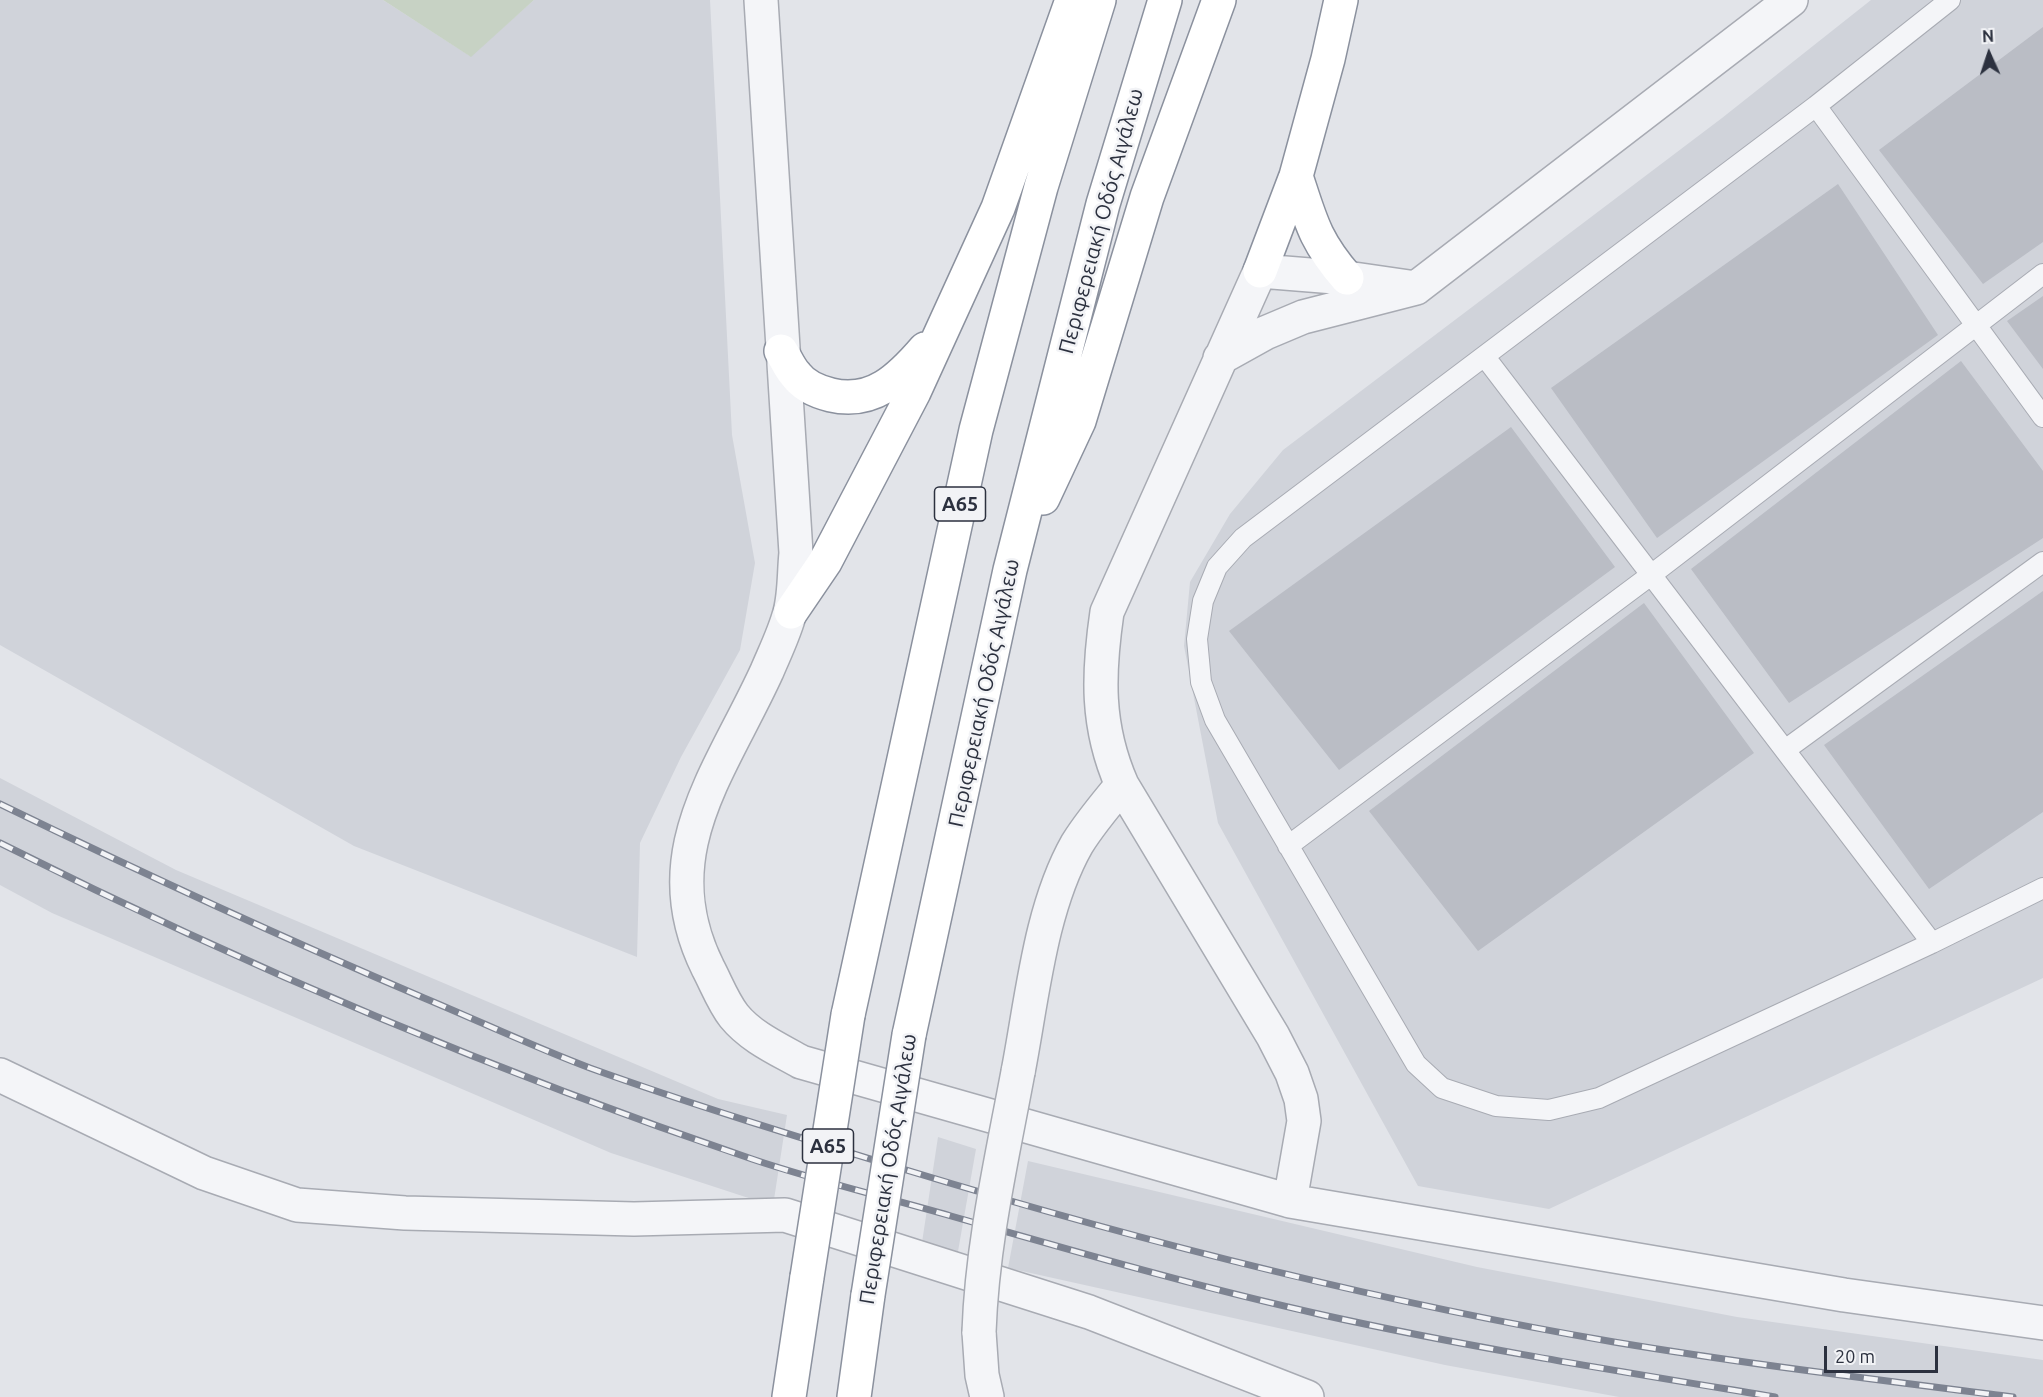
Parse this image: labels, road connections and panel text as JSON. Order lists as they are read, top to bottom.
{
  "streets": {
    "highway": ["Περιφερειακή Οδός Αιγάλεω", "Α65"]
  },
  "scale_bar": "20 m",
  "north": "top"
}
